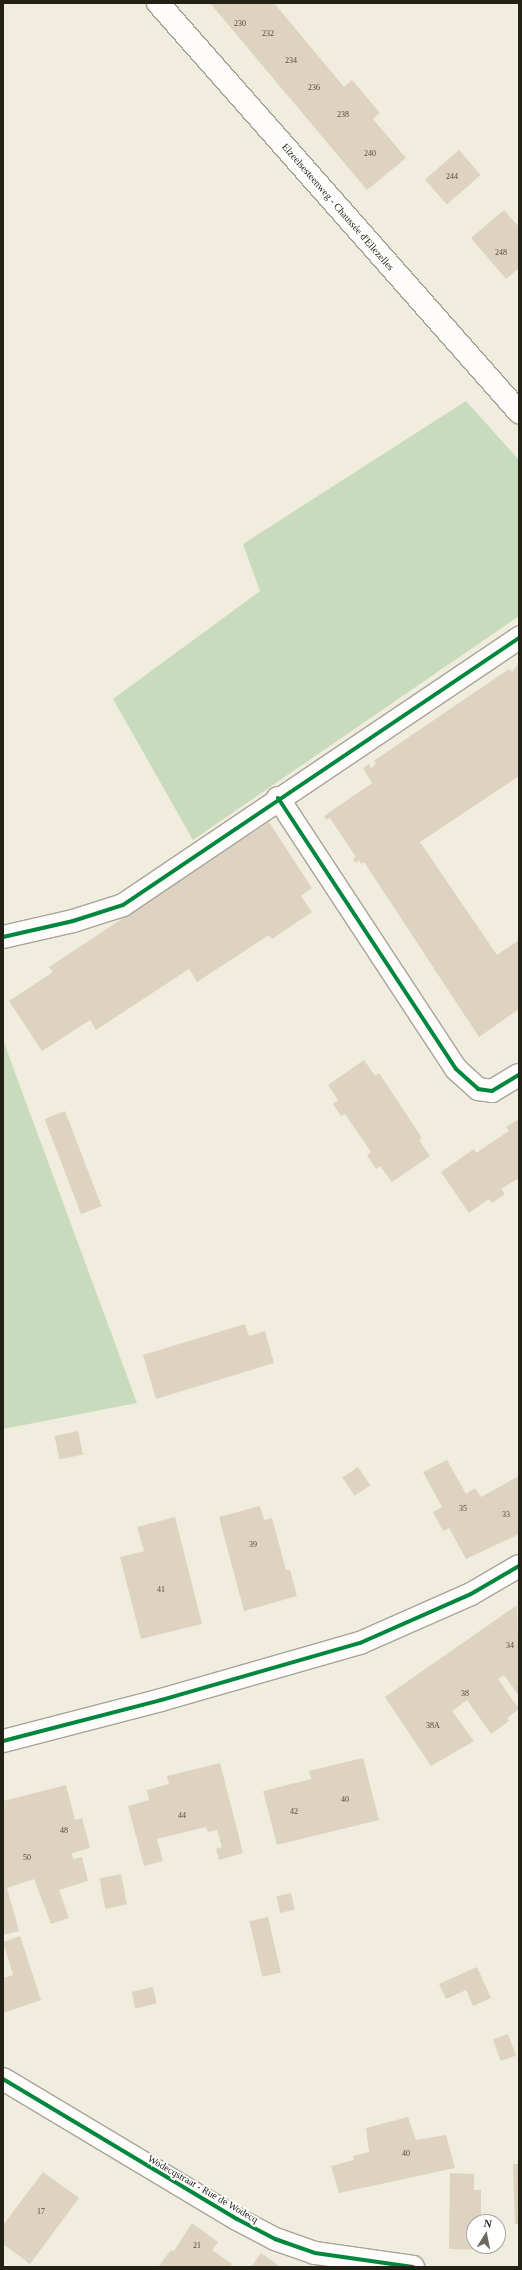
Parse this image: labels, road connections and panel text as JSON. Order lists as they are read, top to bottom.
{
  "streets": {
    "street": ["Elzeelsesteenweg - Chaussée d'Ellezelles", "Wodecqstraat - Rue de Wodecq"]
  },
  "house_numbers": [
    "230",
    "232",
    "234",
    "236",
    "238",
    "240",
    "244",
    "248",
    "35",
    "33",
    "39",
    "41",
    "34",
    "38",
    "38A",
    "40",
    "42",
    "44",
    "48",
    "50",
    "40",
    "17",
    "21"
  ],
  "north": "top"
}
